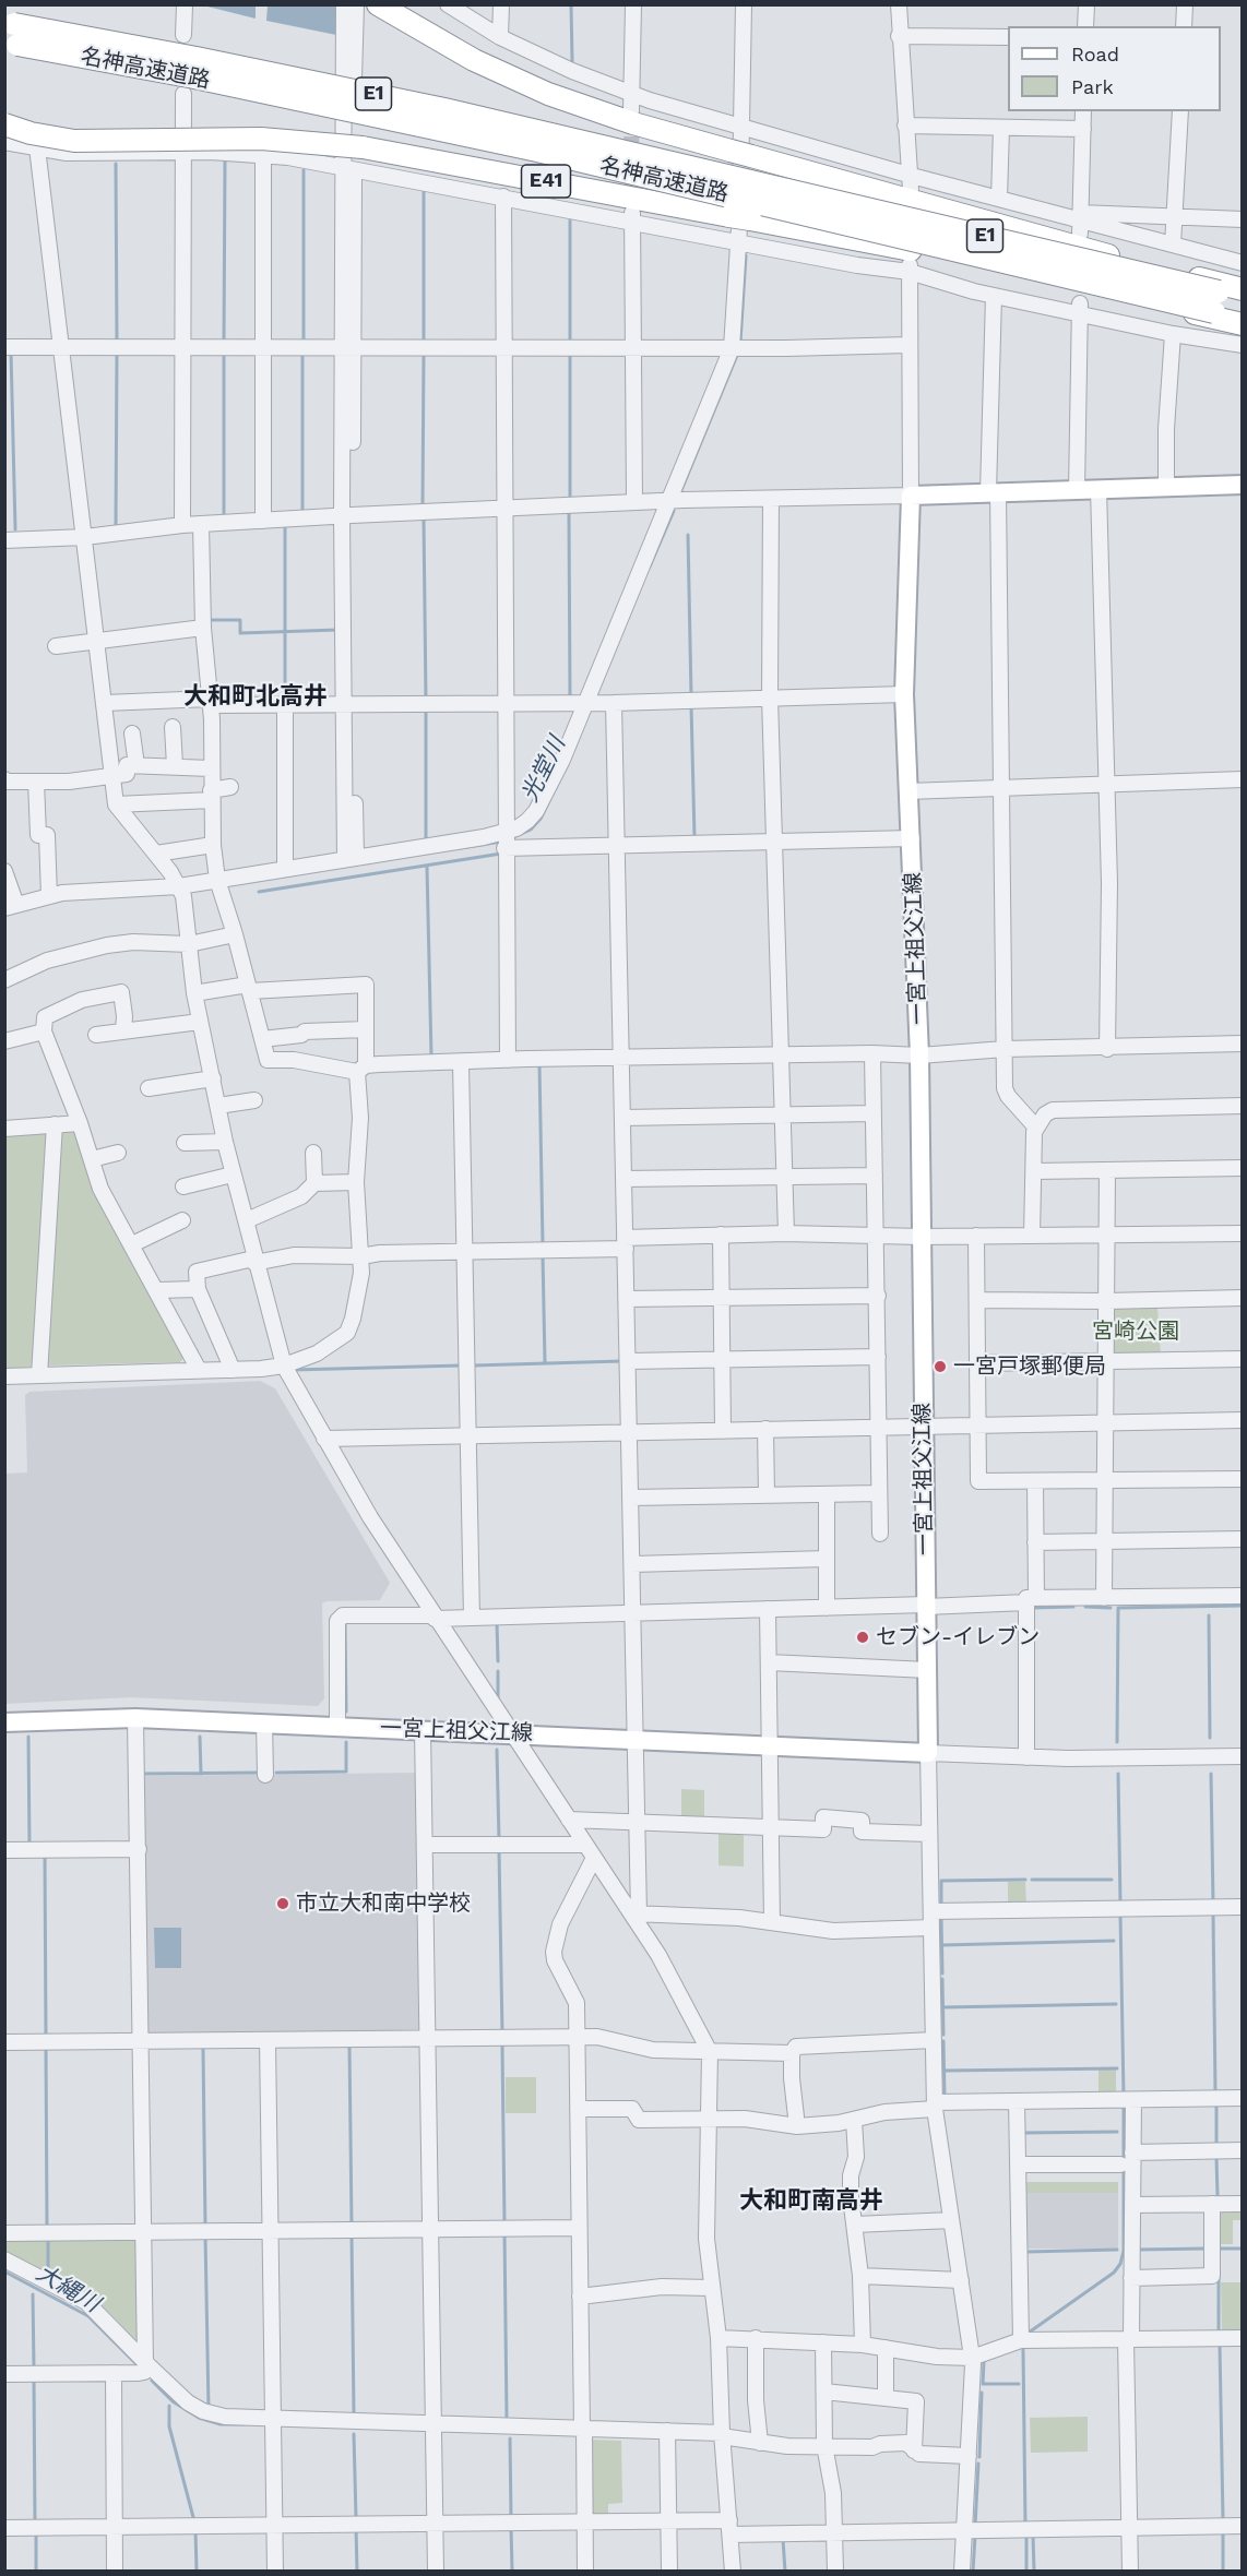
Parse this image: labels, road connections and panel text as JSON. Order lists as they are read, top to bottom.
{
  "streets": {
    "highway": ["名神高速道路", "E1", "E41"],
    "main road": ["一宮上祖父江線"]
  },
  "districts": ["大和町北高井", "大和町南高井"],
  "water": ["光堂川", "大縄川"],
  "parks": ["宮崎公園"],
  "places": ["一宮戸塚郵便局", "セブン-イレブン", "市立大和南中学校"],
  "legend": ["Road", "Park"]
}
